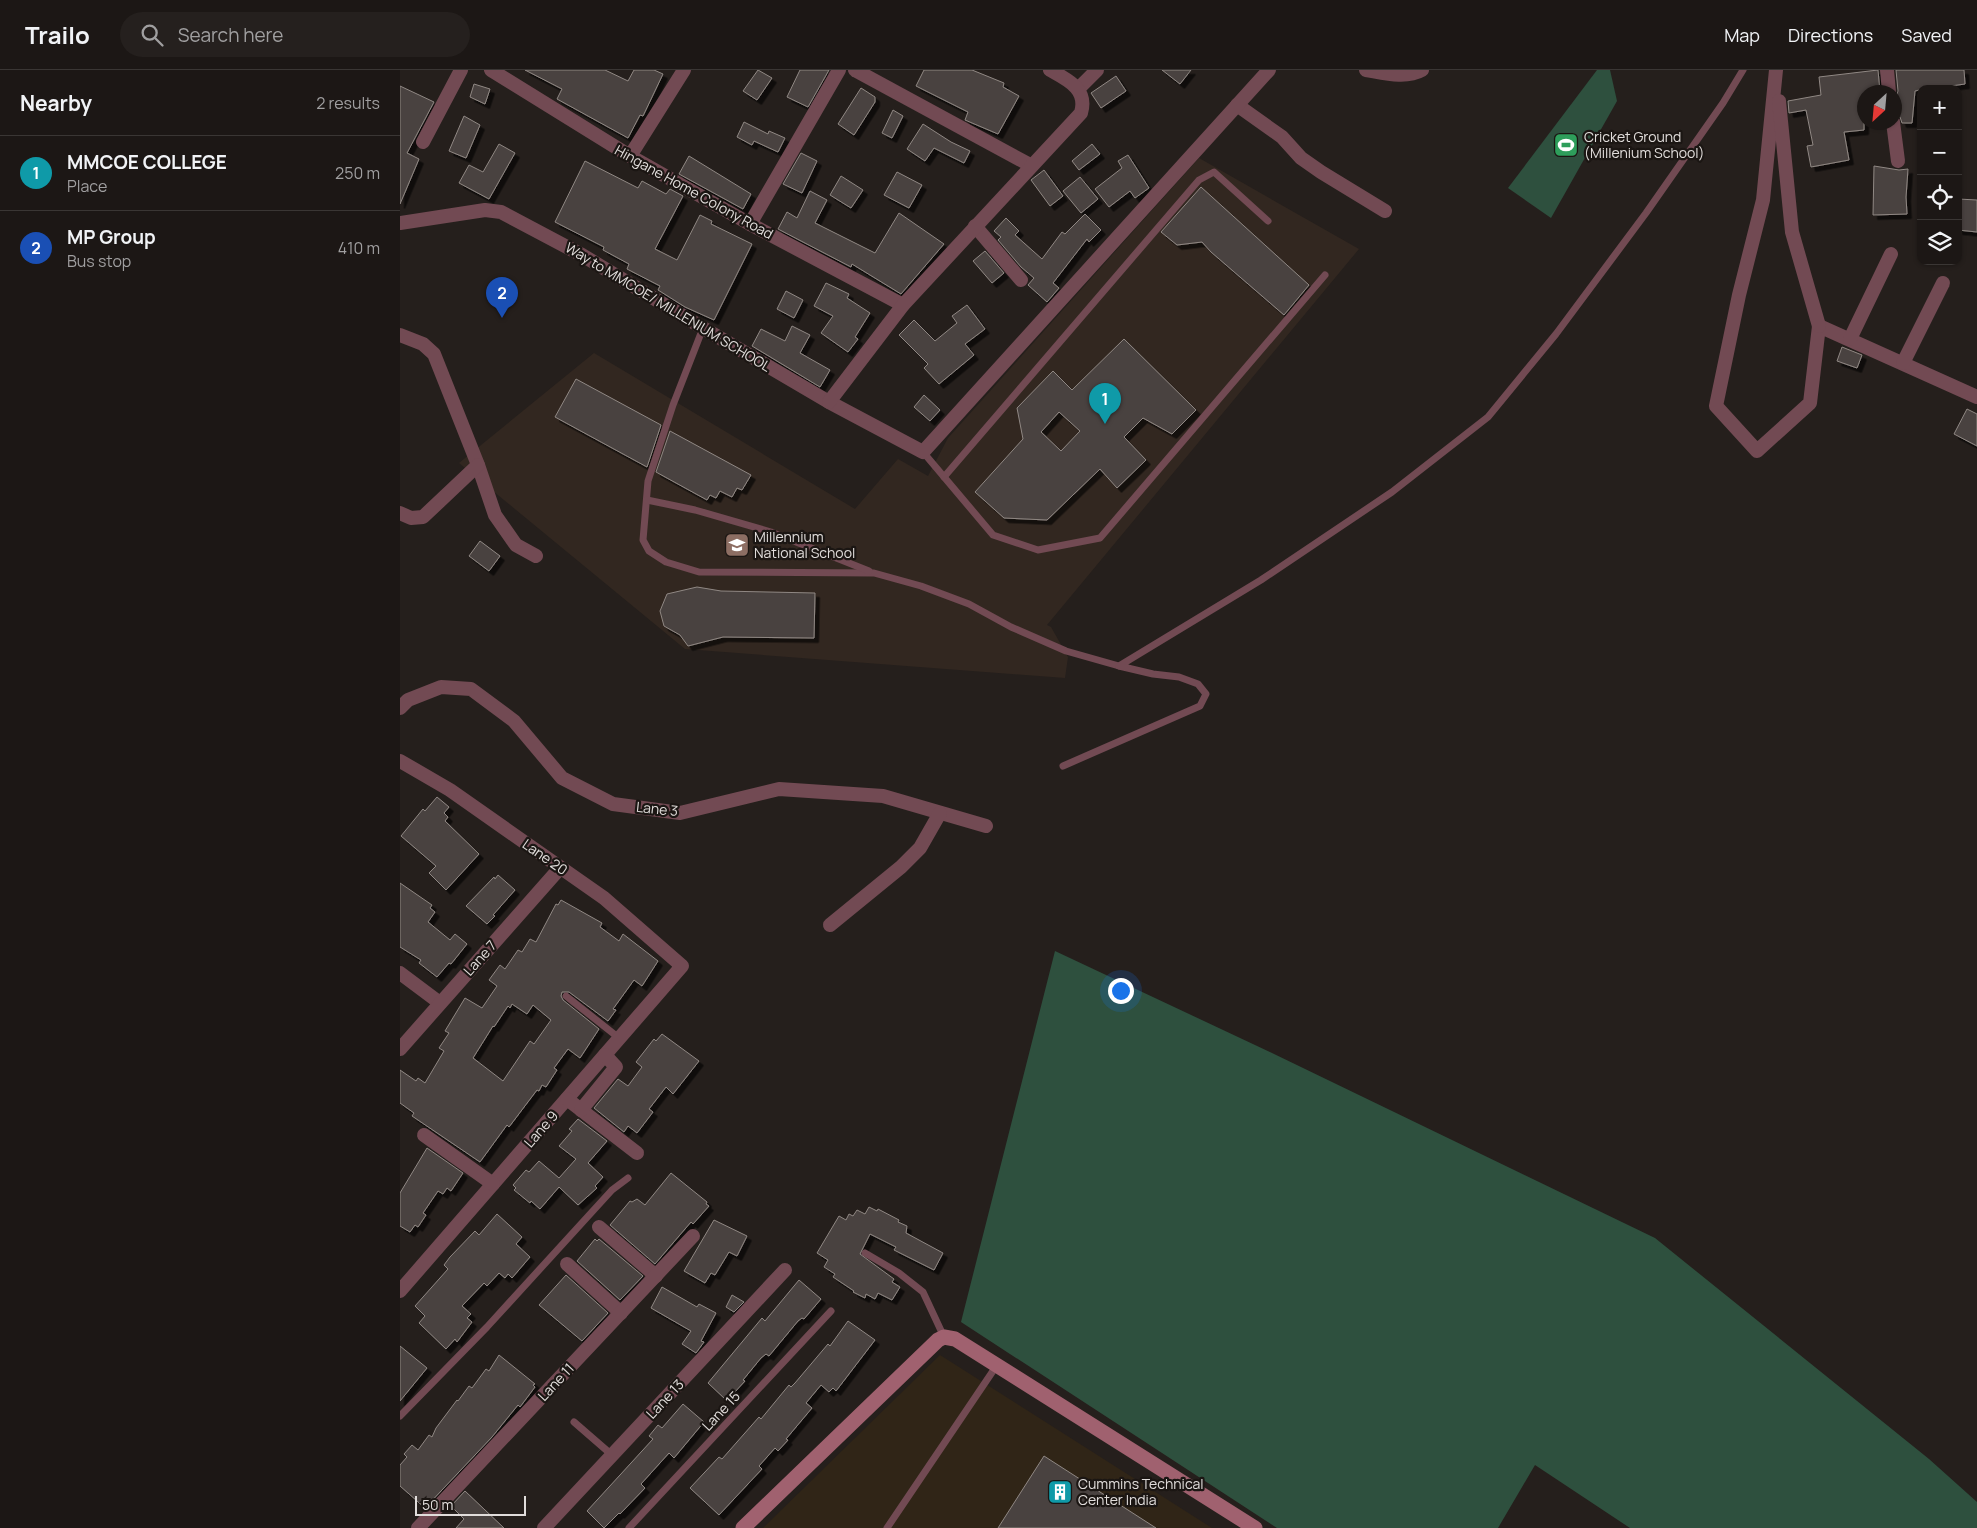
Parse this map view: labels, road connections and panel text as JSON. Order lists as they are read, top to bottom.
{
  "streets": {
    "street": [
      "Hingane Home Colony Road",
      "Way to MMCOE/ MILLENIUM SCHOOL",
      "Lane 3",
      "Lane 20",
      "Lane 7",
      "Lane 9",
      "Lane 11",
      "Lane 13"
    ],
    "lane": ["Lane 15"]
  },
  "crossings": [
    ["Lane 20", "Lane 7"],
    ["Lane 20", "Lane 9"]
  ],
  "places": {
    "sports": ["Cricket Ground (Millenium School)"],
    "school or university": ["Millennium National School"],
    "building": ["Cummins Technical Center India"]
  },
  "scale_bar": "50 m",
  "north": "bottom left",
  "page": {
    "header": "Trailo",
    "search": "Search here",
    "nav": ["Map", "Directions", "Saved"],
    "heading": ["Nearby", "2 results"],
    "map_buttons": ["+", "−"],
    "list": [
      {
        "mark": "1",
        "name": "MMCOE COLLEGE",
        "note": "Place",
        "value": "250 m"
      },
      {
        "mark": "2",
        "name": "MP Group",
        "note": "Bus stop",
        "value": "410 m"
      }
    ],
    "pins": ["2", "1"],
    "scale": "50 m"
  }
}
